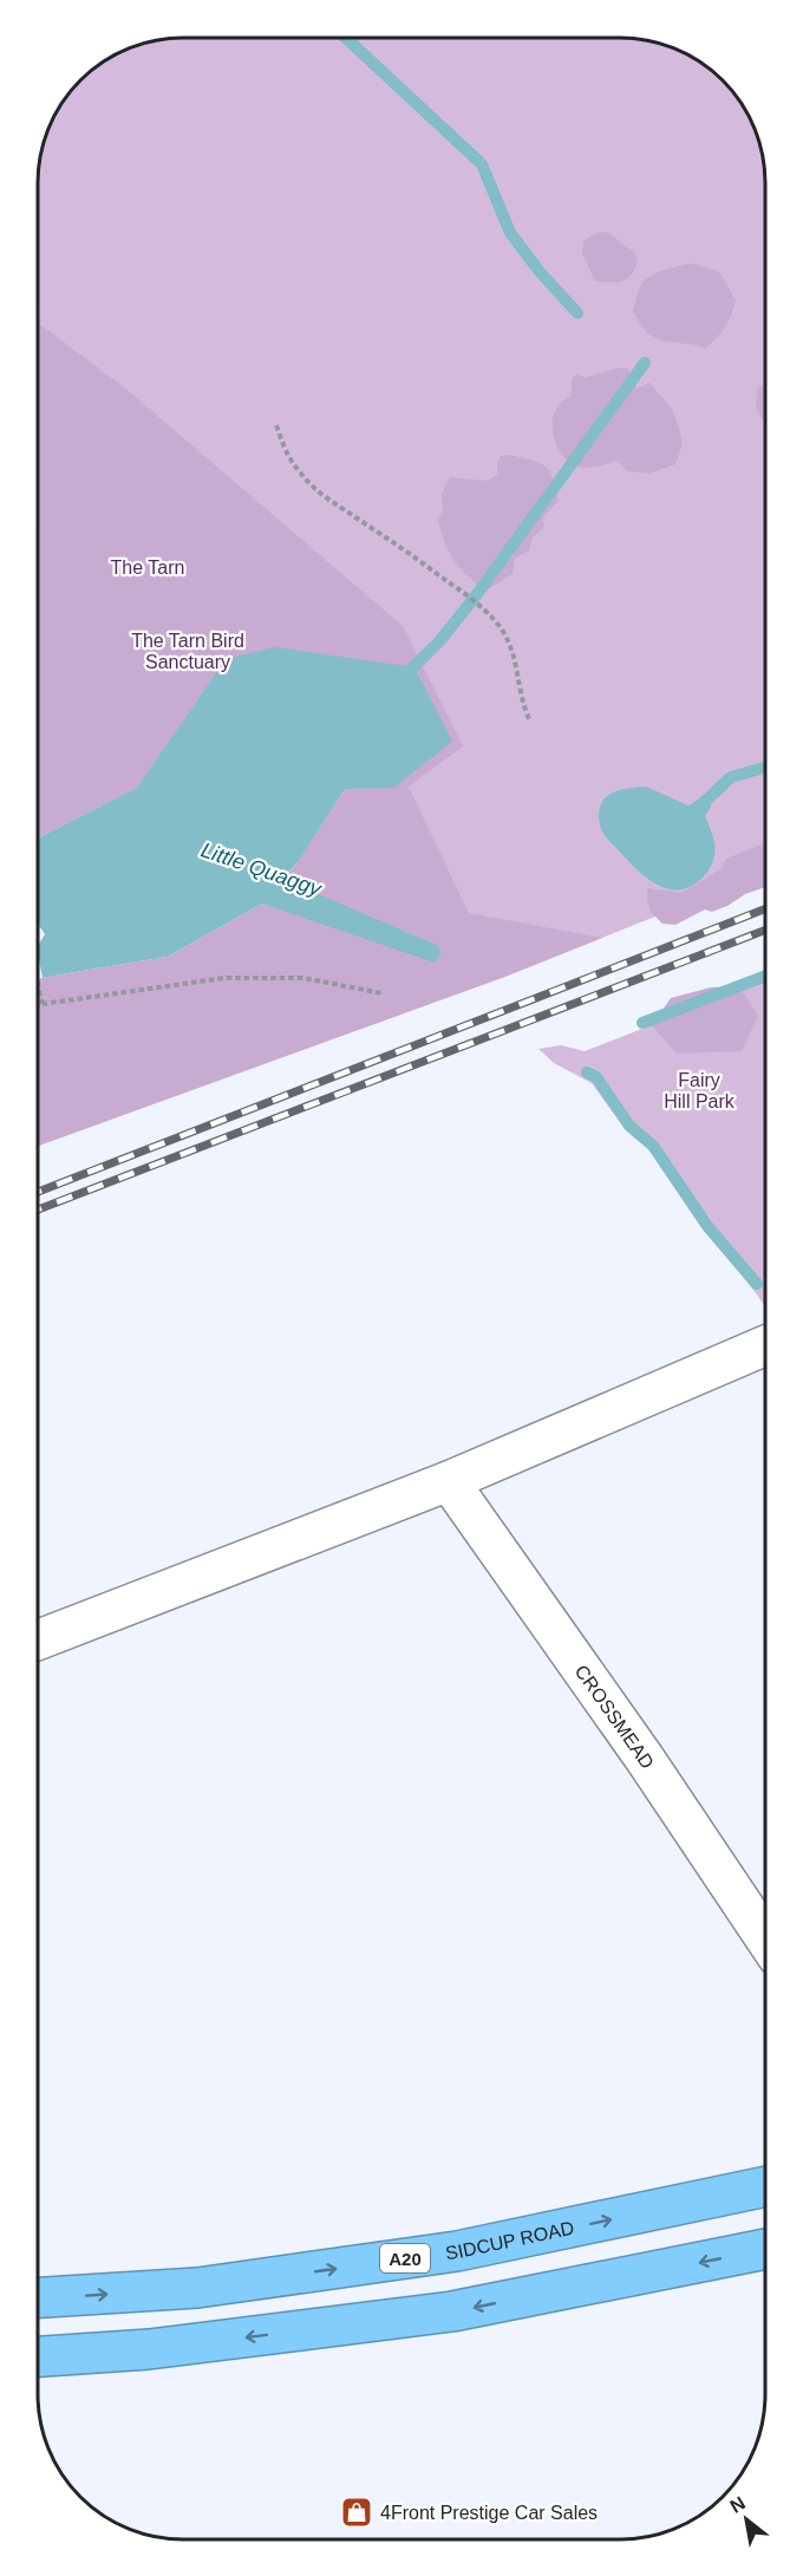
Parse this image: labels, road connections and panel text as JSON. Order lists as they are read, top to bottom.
{
  "streets": {
    "highway": ["SIDCUP ROAD", "A20"],
    "street": ["CROSSMEAD"]
  },
  "water": ["Little Quaggy"],
  "parks": ["The Tarn", "The Tarn Bird Sanctuary", "Fairy Hill Park"],
  "places": {
    "shop": ["4Front Prestige Car Sales"]
  },
  "north": "top left"
}
